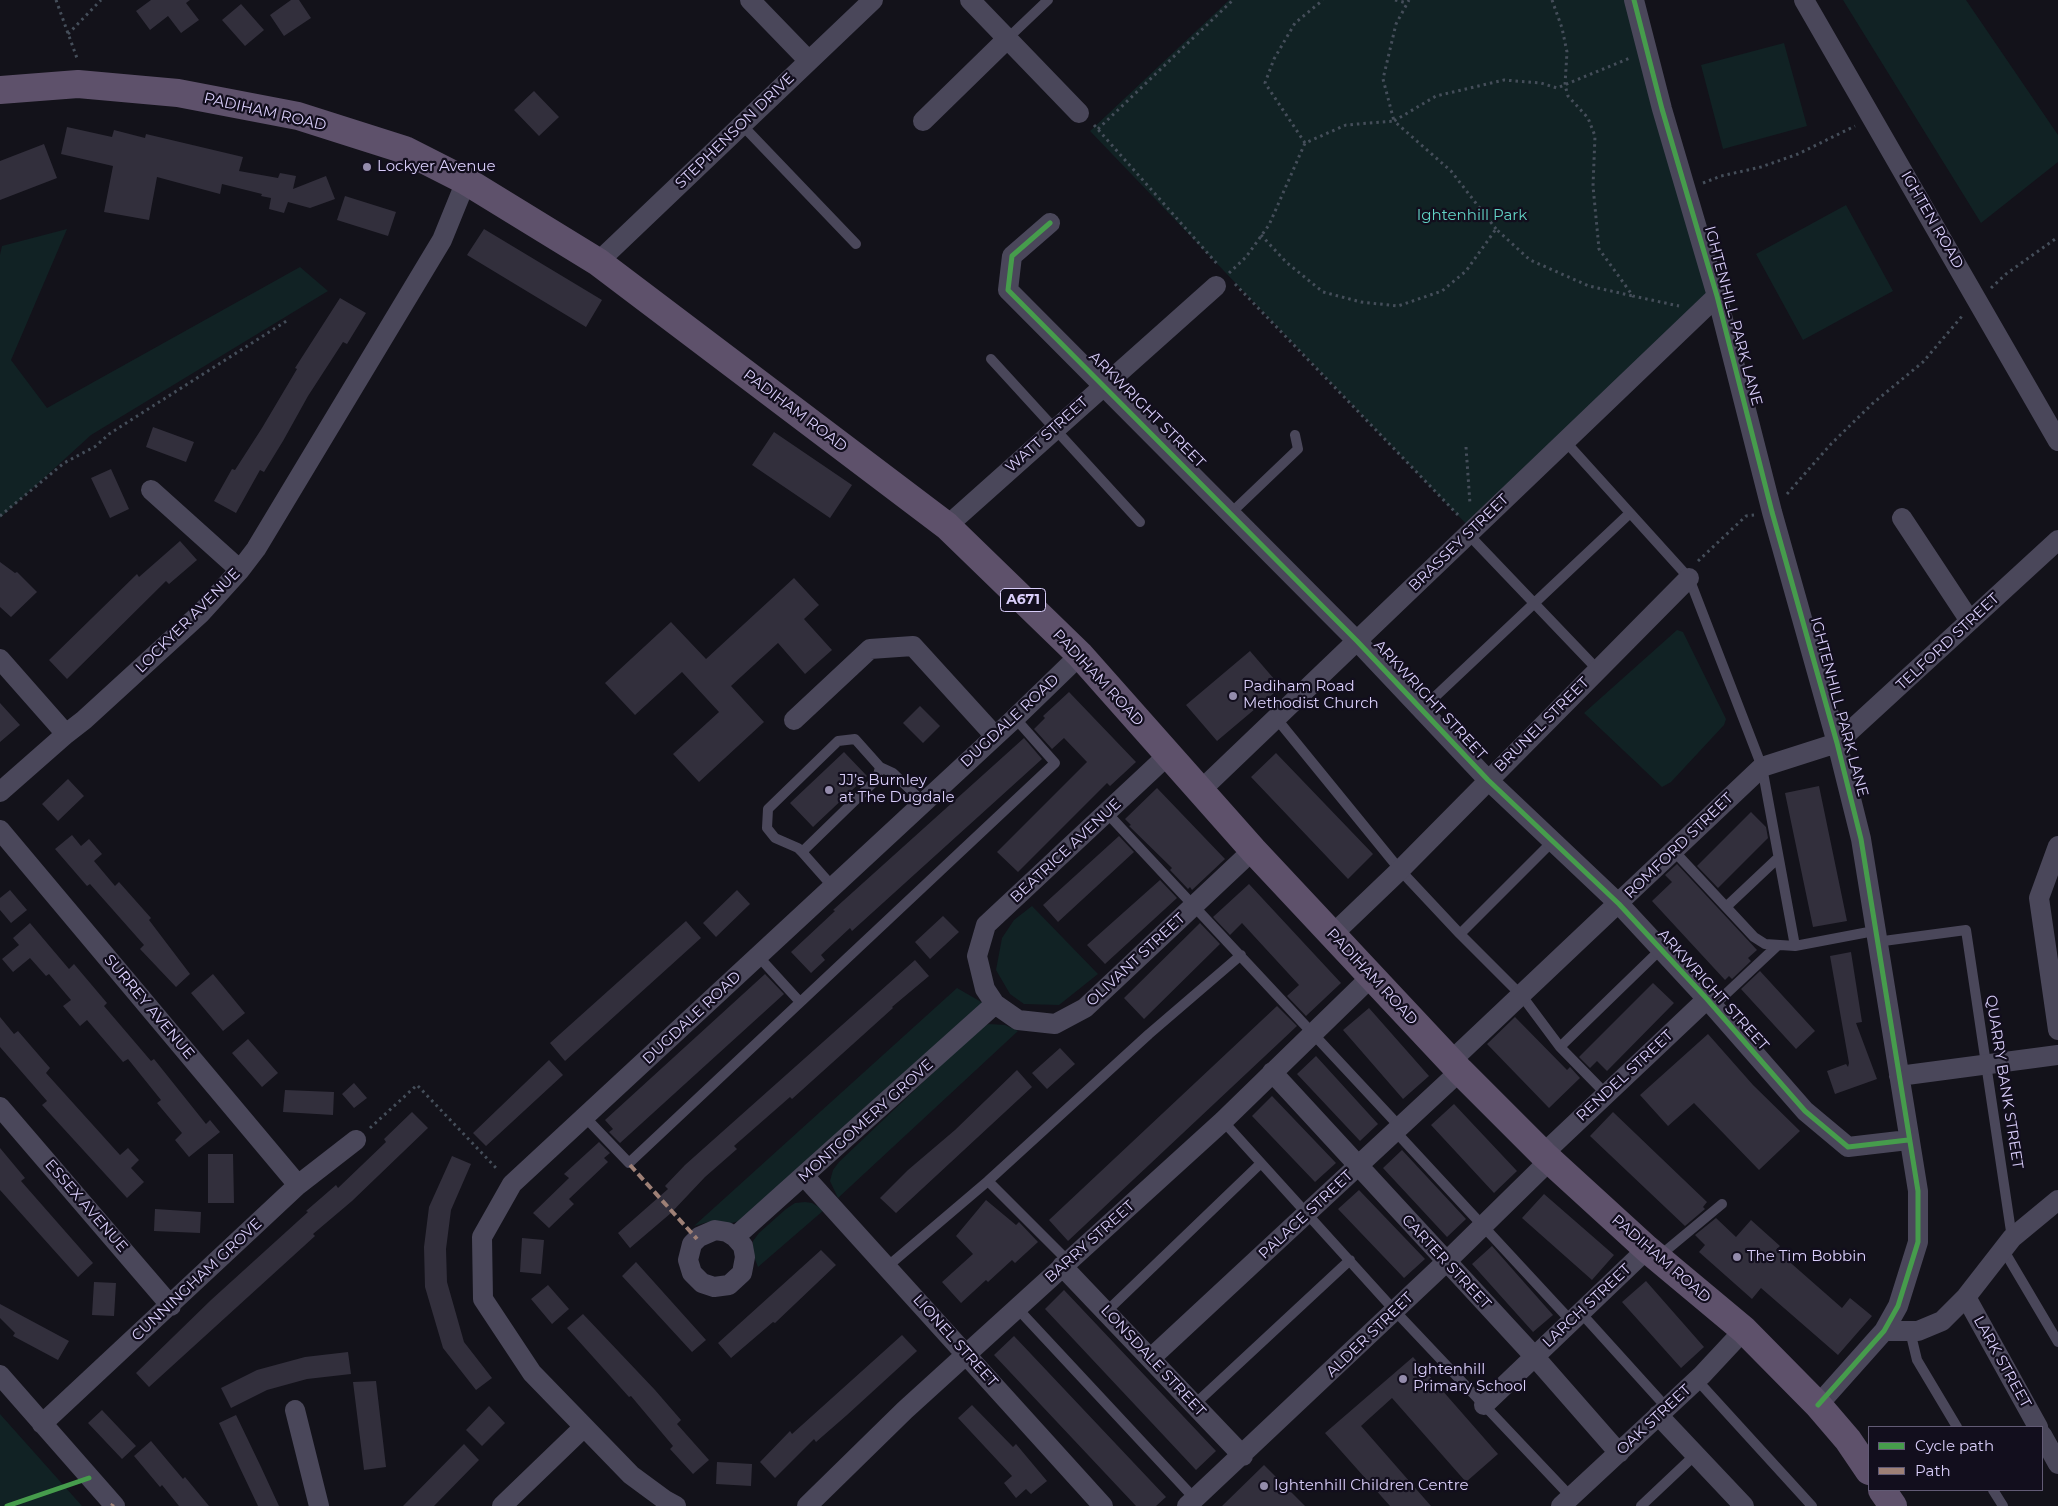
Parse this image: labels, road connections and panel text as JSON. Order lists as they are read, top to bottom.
{
  "streets": {
    "main road": ["PADIHAM ROAD", "A671"],
    "street": [
      "STEPHENSON DRIVE",
      "IGHTEN ROAD",
      "IGHTENHILL PARK LANE",
      "ARKWRIGHT STREET",
      "WATT STREET",
      "BRASSEY STREET",
      "LOCKYER AVENUE",
      "TELFORD STREET",
      "DUGDALE ROAD",
      "BRUNEL STREET",
      "ROMFORD STREET",
      "BEATRICE AVENUE",
      "OLIVANT STREET",
      "SURREY AVENUE",
      "RENDEL STREET",
      "MONTGOMERY GROVE",
      "ESSEX AVENUE",
      "PALACE STREET",
      "BARRY STREET",
      "CARTER STREET",
      "CUNNINGHAM GROVE",
      "LARCH STREET",
      "ALDER STREET",
      "LIONEL STREET",
      "LONSDALE STREET",
      "LARK STREET",
      "OAK STREET"
    ],
    "lane": ["QUARRY BANK STREET"]
  },
  "crossings": [
    ["PADIHAM ROAD", "STEPHENSON DRIVE"],
    ["PADIHAM ROAD", "IGHTENHILL PARK LANE"],
    ["PADIHAM ROAD", "WATT STREET"],
    ["PADIHAM ROAD", "BRASSEY STREET"],
    ["PADIHAM ROAD", "LOCKYER AVENUE"],
    ["PADIHAM ROAD", "DUGDALE ROAD"],
    ["PADIHAM ROAD", "BRUNEL STREET"],
    ["PADIHAM ROAD", "ROMFORD STREET"],
    ["PADIHAM ROAD", "BEATRICE AVENUE"],
    ["PADIHAM ROAD", "OLIVANT STREET"],
    ["PADIHAM ROAD", "RENDEL STREET"],
    ["PADIHAM ROAD", "PALACE STREET"],
    ["PADIHAM ROAD", "BARRY STREET"],
    ["PADIHAM ROAD", "LARCH STREET"],
    ["PADIHAM ROAD", "ALDER STREET"],
    ["PADIHAM ROAD", "OAK STREET"],
    ["IGHTENHILL PARK LANE", "ARKWRIGHT STREET"],
    ["IGHTENHILL PARK LANE", "BRASSEY STREET"],
    ["IGHTENHILL PARK LANE", "TELFORD STREET"],
    ["IGHTENHILL PARK LANE", "ROMFORD STREET"],
    ["IGHTENHILL PARK LANE", "QUARRY BANK STREET"],
    ["ARKWRIGHT STREET", "WATT STREET"],
    ["ARKWRIGHT STREET", "BRASSEY STREET"],
    ["ARKWRIGHT STREET", "BRUNEL STREET"],
    ["ARKWRIGHT STREET", "ROMFORD STREET"],
    ["ARKWRIGHT STREET", "RENDEL STREET"],
    ["TELFORD STREET", "ROMFORD STREET"],
    ["ROMFORD STREET", "PALACE STREET"],
    ["BEATRICE AVENUE", "OLIVANT STREET"],
    ["OLIVANT STREET", "MONTGOMERY GROVE"],
    ["SURREY AVENUE", "CUNNINGHAM GROVE"],
    ["RENDEL STREET", "ALDER STREET"],
    ["MONTGOMERY GROVE", "LIONEL STREET"],
    ["ESSEX AVENUE", "CUNNINGHAM GROVE"],
    ["PALACE STREET", "CARTER STREET"],
    ["PALACE STREET", "LONSDALE STREET"],
    ["BARRY STREET", "CARTER STREET"],
    ["BARRY STREET", "LIONEL STREET"],
    ["BARRY STREET", "LONSDALE STREET"],
    ["CARTER STREET", "LARCH STREET"],
    ["CARTER STREET", "ALDER STREET"],
    ["CARTER STREET", "OAK STREET"],
    ["ALDER STREET", "LONSDALE STREET"]
  ],
  "parks": ["Ightenhill Park"],
  "places": [
    "Lockyer Avenue",
    "Padiham Road Methodist Church",
    "JJ’s Burnley at The Dugdale",
    "The Tim Bobbin",
    "Ightenhill Primary School",
    "Ightenhill Children Centre"
  ],
  "legend": ["Cycle path", "Path"]
}
